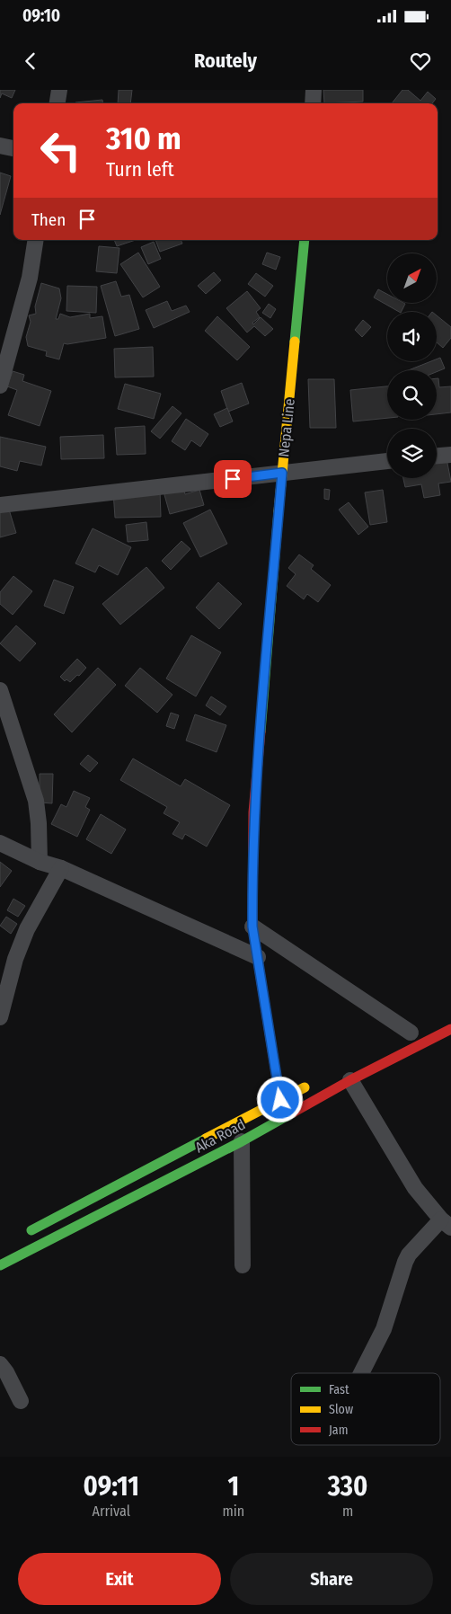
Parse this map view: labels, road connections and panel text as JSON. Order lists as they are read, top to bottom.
{
  "streets": {
    "street": ["Nepa Line", "Aka Road"]
  },
  "crossings": [
    ["Nepa Line", "Aka Road"]
  ],
  "legend": ["Fast", "Slow", "Jam"],
  "north": "top right",
  "page": {
    "status": "09:10",
    "header": "Routely",
    "turn": ["310 m", "Turn left"],
    "then": "Then",
    "eta": [
      "09:11",
      "Arrival",
      "1",
      "min",
      "330",
      "m"
    ],
    "buttons": ["Exit", "Share"]
  }
}
